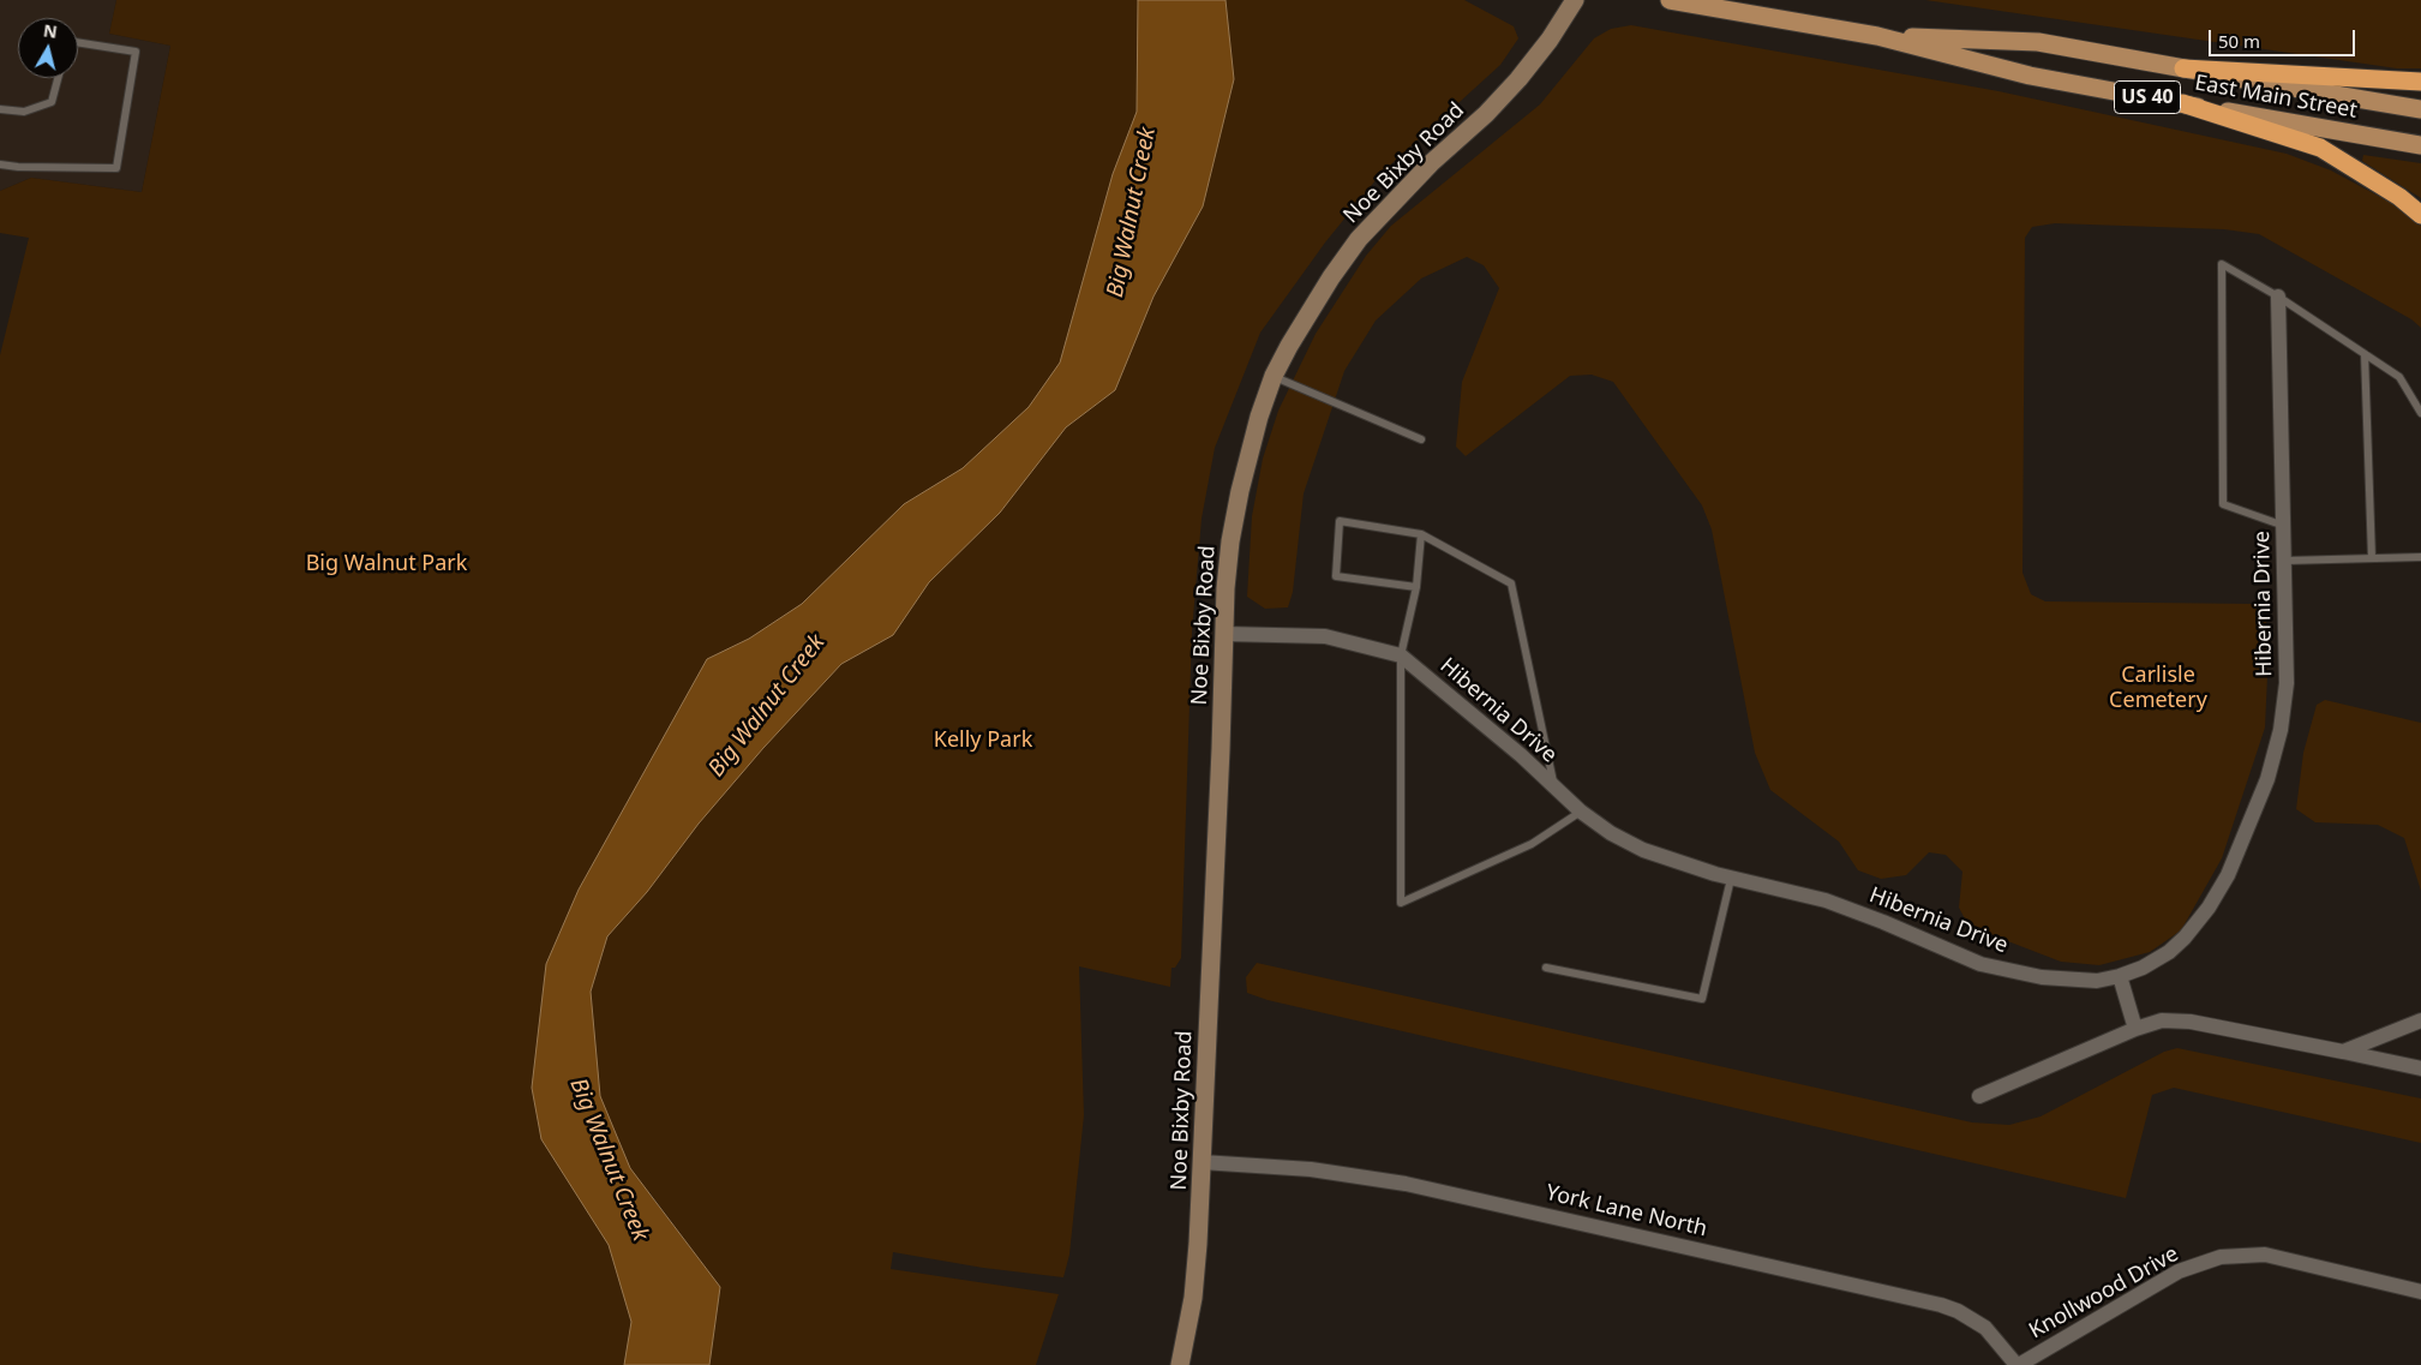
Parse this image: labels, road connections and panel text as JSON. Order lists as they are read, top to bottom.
{
  "streets": {
    "main road": ["US 40", "East Main Street"],
    "street": [
      "Noe Bixby Road",
      "Hibernia Drive",
      "York Lane North",
      "Knollwood Drive"
    ]
  },
  "crossings": [
    ["Noe Bixby Road", "Hibernia Drive"],
    ["Noe Bixby Road", "York Lane North"],
    ["York Lane North", "Knollwood Drive"]
  ],
  "water": ["Big Walnut Creek"],
  "parks": ["Big Walnut Park", "Carlisle Cemetery", "Kelly Park"],
  "scale_bar": "50 m",
  "north": "top"
}
